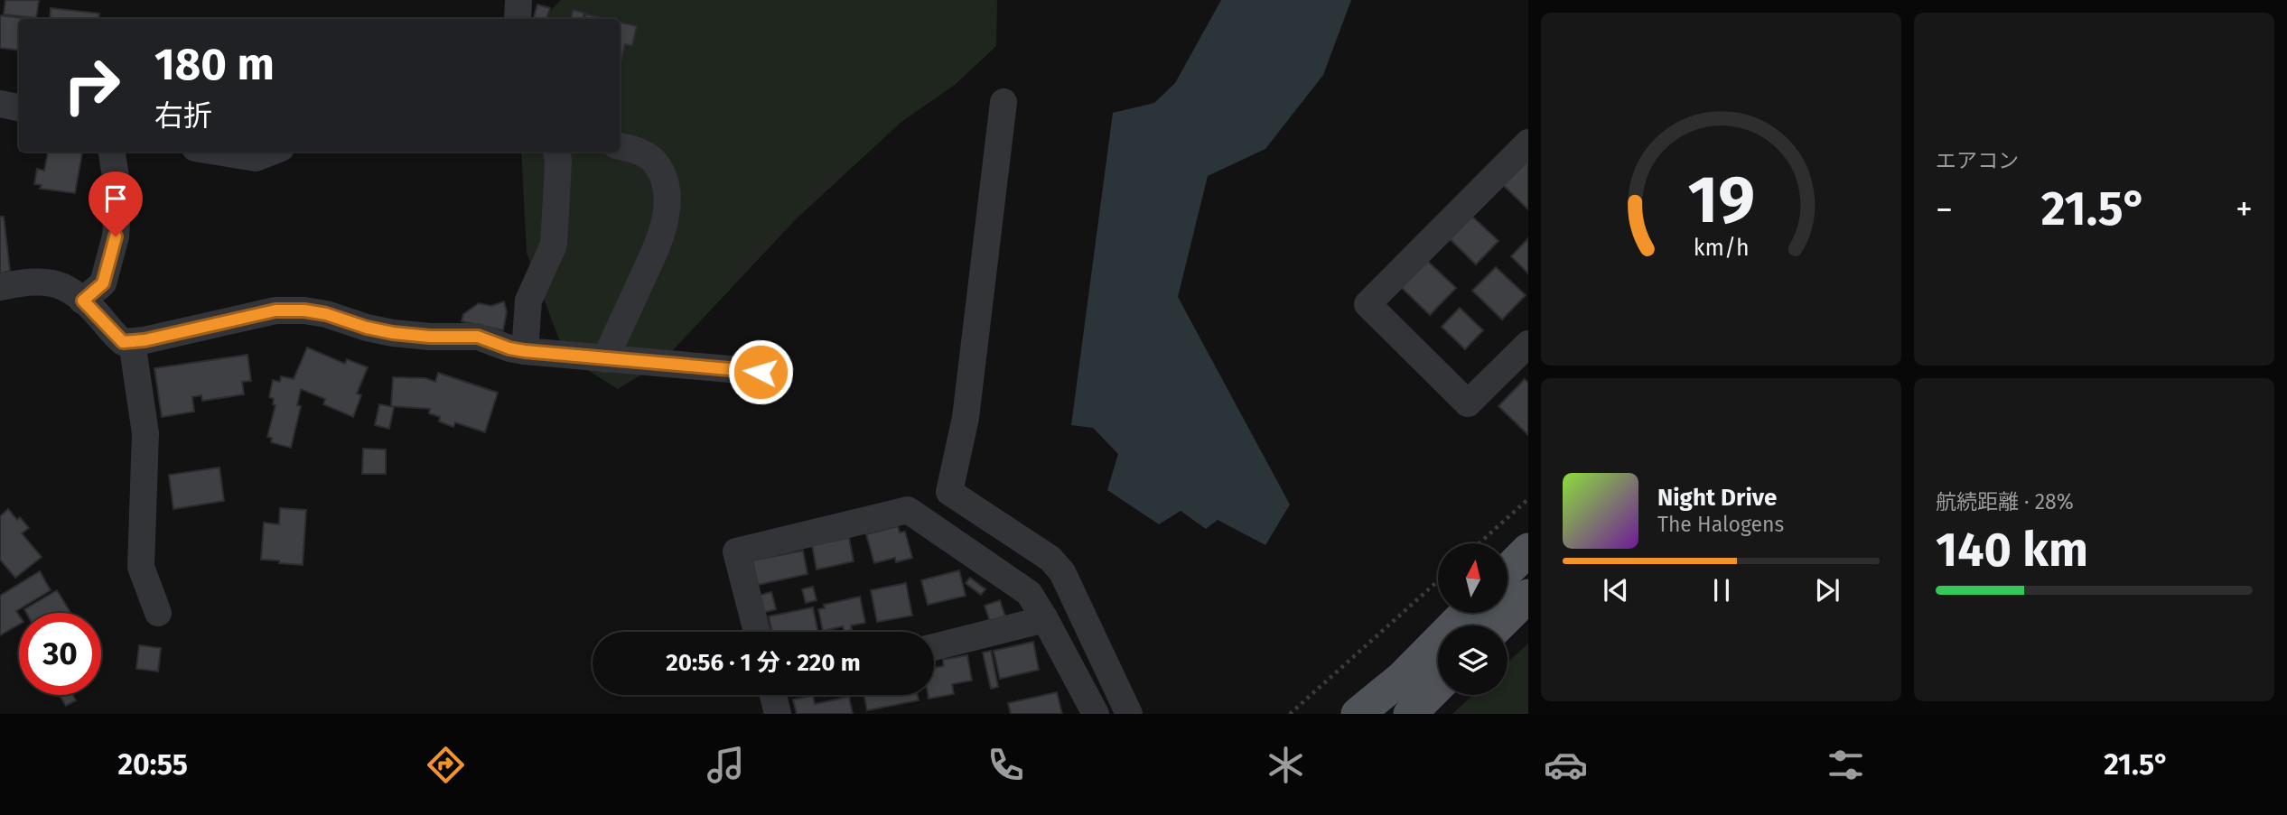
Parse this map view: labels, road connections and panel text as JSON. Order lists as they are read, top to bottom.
{
  "north": "top",
  "page": {
    "tile": [
      "エアコン",
      ["航続距離 · 28%", "140 km"]
    ],
    "turn": ["180 m", "右折"],
    "heat": ["−", "21.5°", "+"],
    "song": ["Night Drive", "The Halogens"],
    "limit": "30",
    "trip": "20:56 · 1 分 · 220 m",
    "tabs": ["20:55", "21.5°"],
    "gauge": ["19", "km/h"]
  }
}
